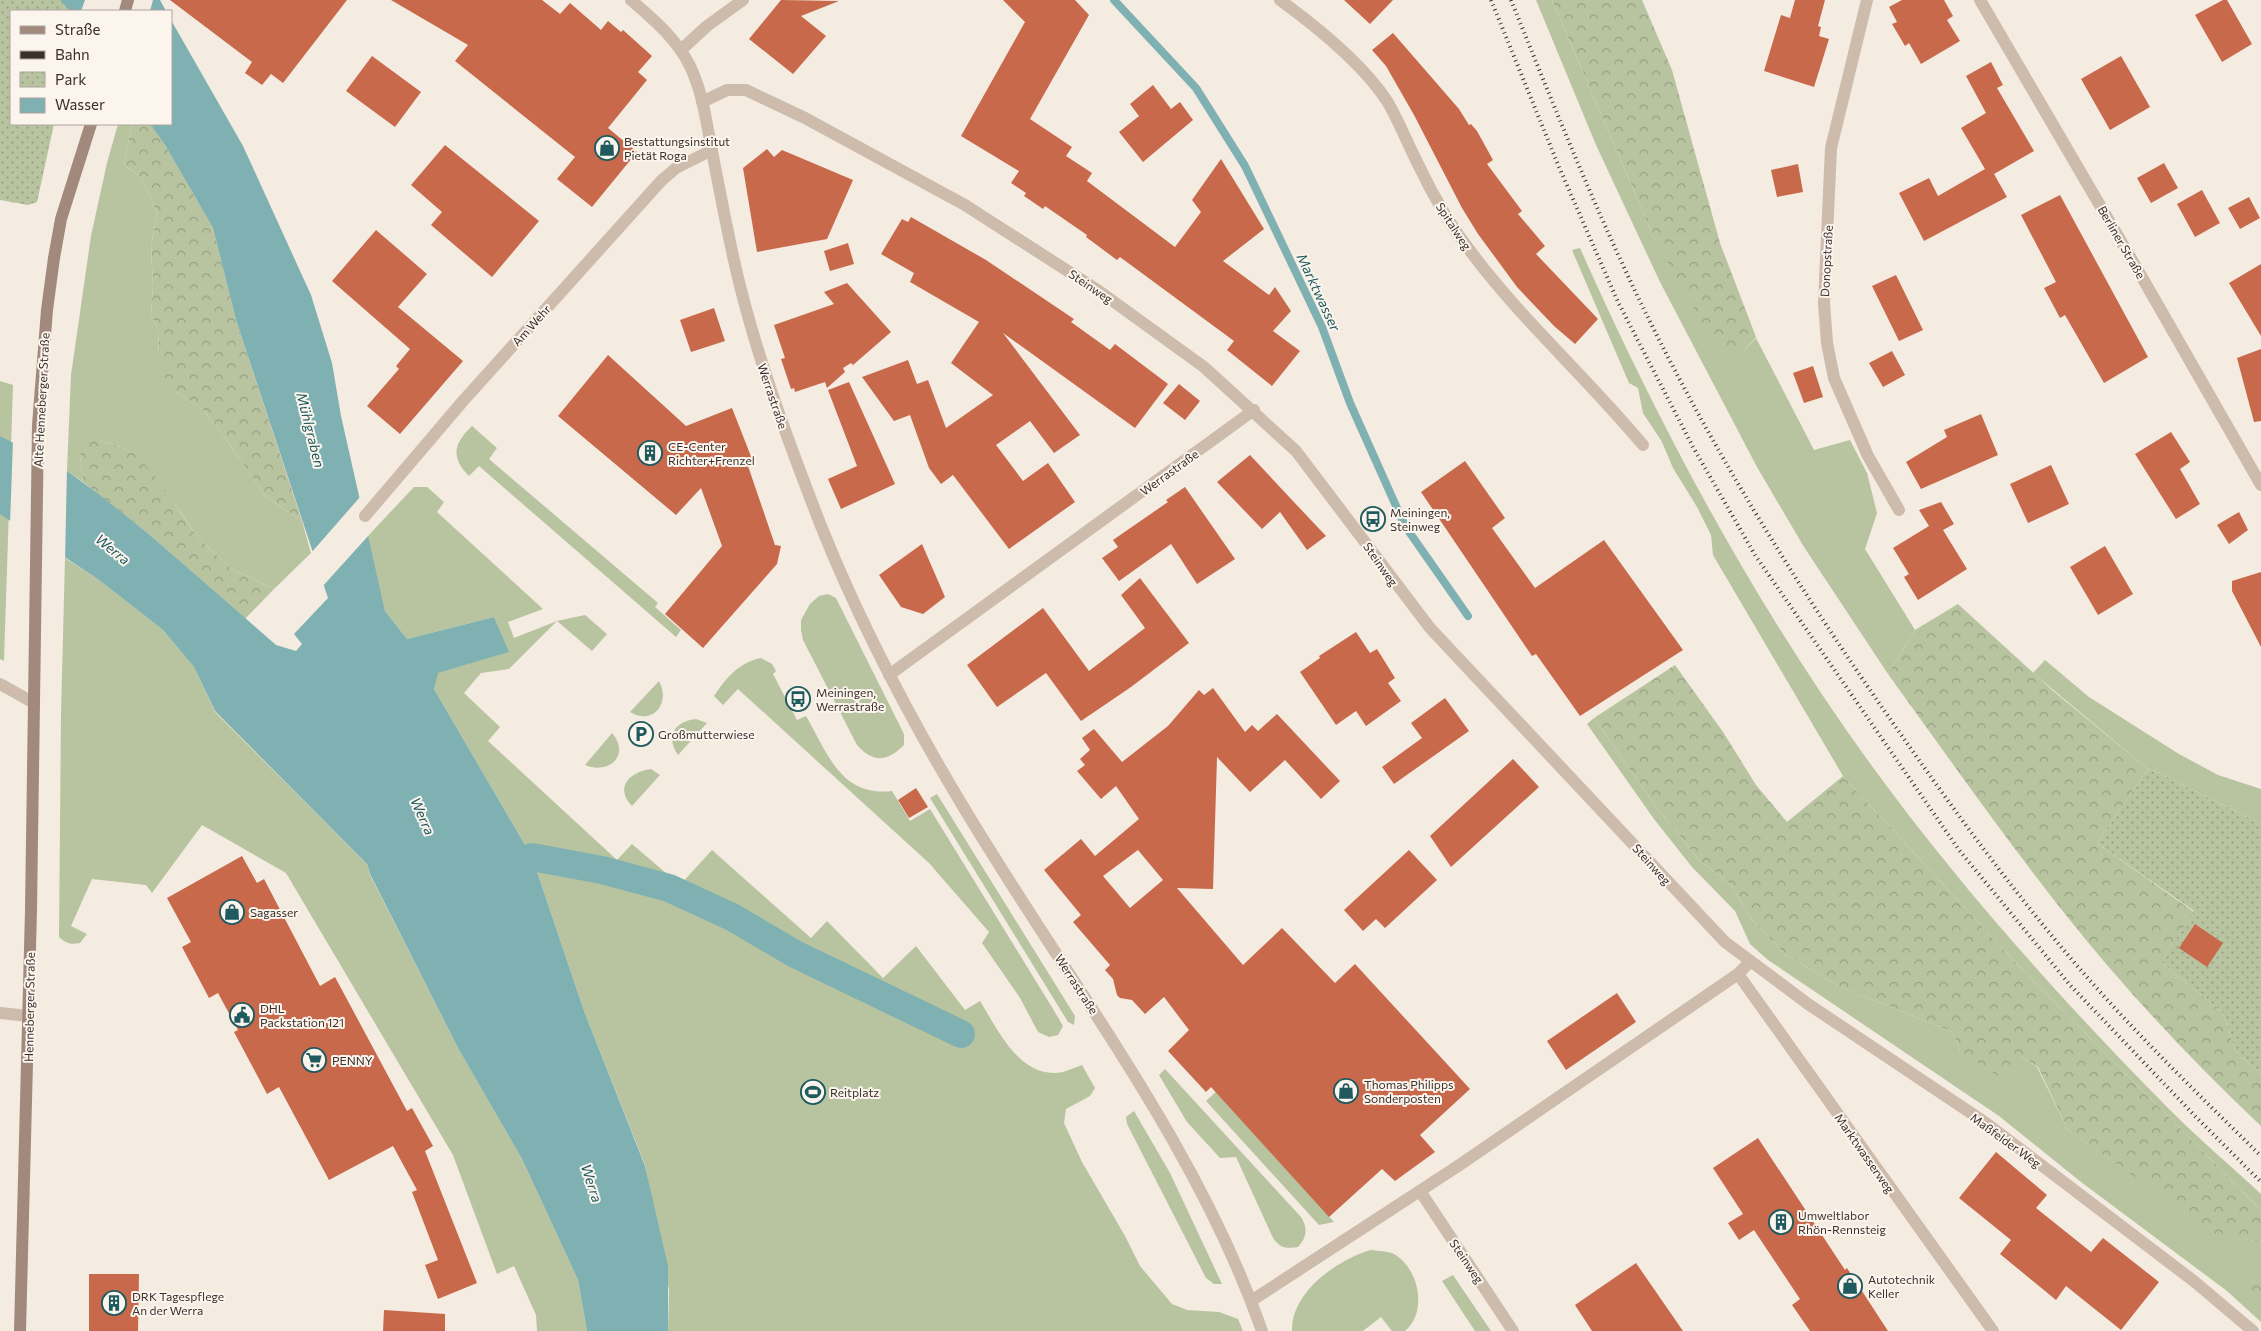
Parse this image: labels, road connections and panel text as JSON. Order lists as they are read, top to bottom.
{
  "streets": {
    "main road": ["Alte Henneberger Straße", "Henneberger Straße"],
    "street": [
      "Spitalweg",
      "Berliner Straße",
      "Donopstraße",
      "Steinweg",
      "Am Wehr",
      "Werrastraße",
      "Maßfelder Weg",
      "Marktwasserweg"
    ]
  },
  "crossings": [
    ["Steinweg", "Werrastraße"],
    ["Steinweg", "Maßfelder Weg"],
    ["Am Wehr", "Werrastraße"],
    ["Alte Henneberger Straße", "Henneberger Straße"]
  ],
  "water": ["Marktwasser", "Mühlgraben", "Werra"],
  "places": {
    "shop": [
      "Bestattungsinstitut Pietät Roga",
      "Sagasser",
      "Thomas Philipps Sonderposten",
      "Autotechnik Keller"
    ],
    "building": ["CE-Center Richter+Frenzel", "Umweltlabor Rhön-Rennsteig", "DRK Tagespflege An der Werra"],
    "bus stop": ["Meiningen, Steinweg", "Meiningen, Werrastraße"],
    "parking": ["Großmutterwiese"],
    "public building": ["DHL Packstation 121"],
    "supermarket": ["PENNY"],
    "sports": ["Reitplatz"]
  },
  "legend": [
    "Straße",
    "Bahn",
    "Park",
    "Wasser"
  ]
}
